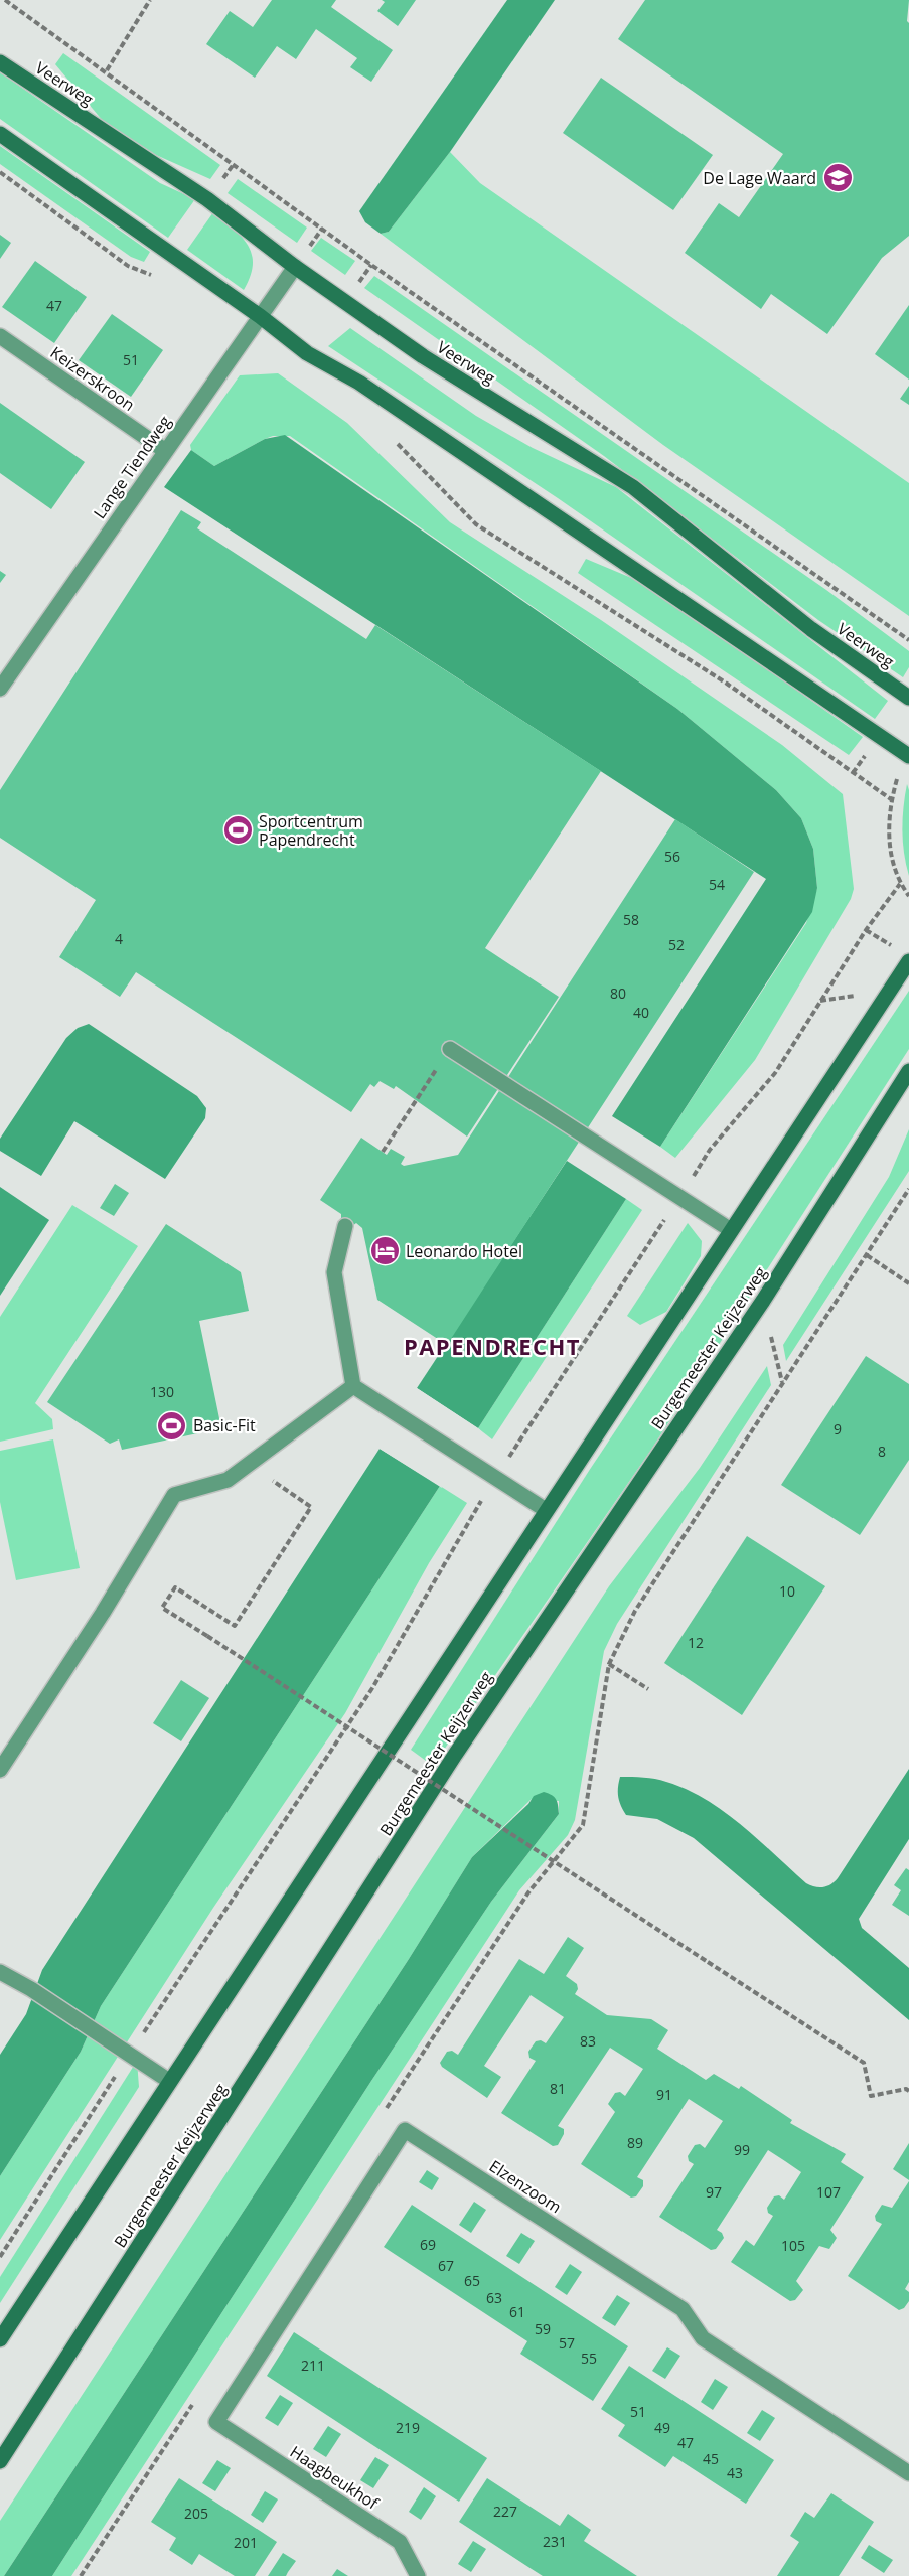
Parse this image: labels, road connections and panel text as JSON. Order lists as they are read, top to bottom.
{
  "streets": {
    "main road": ["Veerweg", "Burgemeester Keijzerweg"],
    "street": [
      "Keizerskroon",
      "Lange Tiendweg",
      "Elzenzoom",
      "Haagbeukhof"
    ]
  },
  "crossings": [
    ["Veerweg", "Lange Tiendweg"],
    ["Keizerskroon", "Lange Tiendweg"],
    ["Elzenzoom", "Haagbeukhof"]
  ],
  "districts": ["PAPENDRECHT"],
  "places": {
    "school or university": ["De Lage Waard"],
    "sports": ["Sportcentrum Papendrecht", "Basic-Fit"],
    "hotel": ["Leonardo Hotel"]
  },
  "house_numbers": [
    "47",
    "51",
    "56",
    "54",
    "58",
    "4",
    "52",
    "80",
    "40",
    "130",
    "9",
    "8",
    "10",
    "12",
    "83",
    "81",
    "91",
    "89",
    "99",
    "97",
    "107",
    "69",
    "105",
    "67",
    "65",
    "63",
    "61",
    "59",
    "57",
    "55",
    "211",
    "51",
    "219",
    "49",
    "47",
    "45",
    "43",
    "227",
    "205",
    "231",
    "201"
  ]
}
